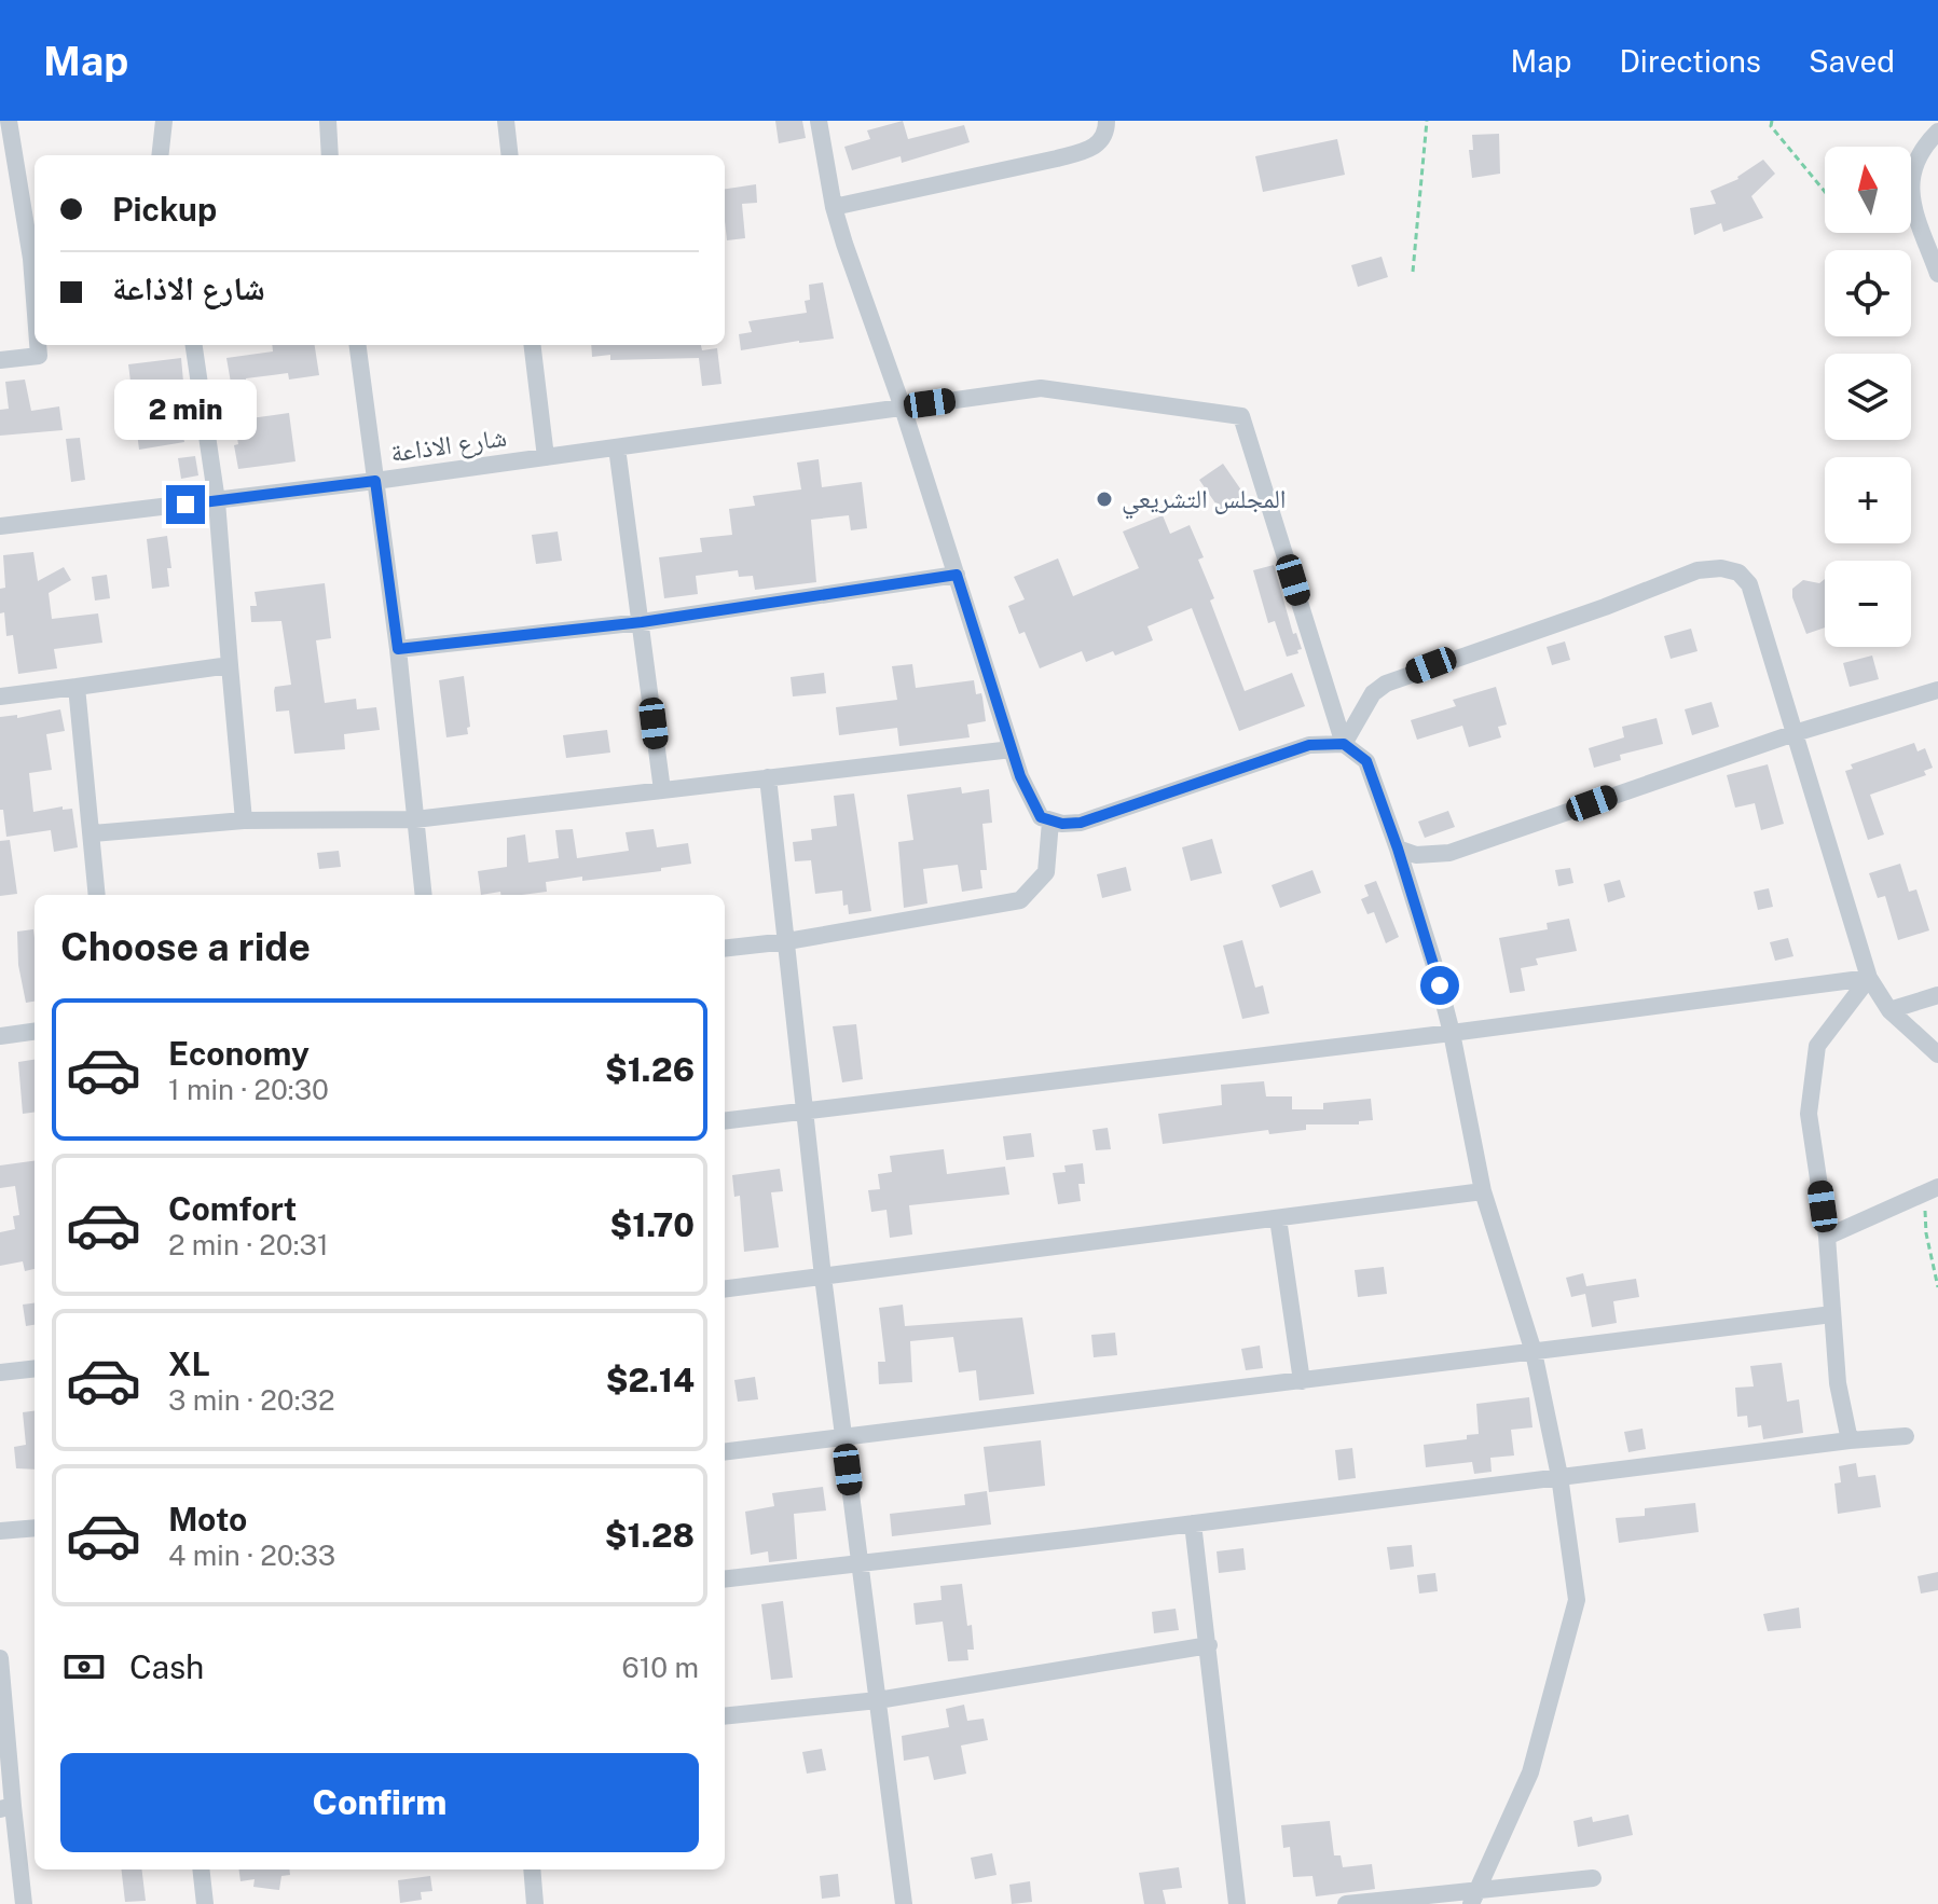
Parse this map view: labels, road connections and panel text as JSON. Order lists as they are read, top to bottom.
{
  "streets": {
    "street": ["شارع الاذاعة"]
  },
  "places": ["المجلس التشريعي"],
  "north": "top",
  "page": {
    "header": "Map",
    "nav": ["Map", "Directions", "Saved"],
    "map_buttons": ["+", "−"],
    "banner": ["Pickup", "شارع الاذاعة"],
    "bubble": "2 min",
    "heading": "Choose a ride",
    "list": [
      {
        "name": "Economy",
        "note": "1 min · 20:30",
        "value": "$1.26"
      },
      {
        "name": "Comfort",
        "note": "2 min · 20:31",
        "value": "$1.70"
      },
      {
        "name": "XL",
        "note": "3 min · 20:32",
        "value": "$2.14"
      },
      {
        "name": "Moto",
        "note": "4 min · 20:33",
        "value": "$1.28"
      }
    ],
    "pay": ["Cash", "610 m"],
    "buttons": "Confirm"
  }
}
